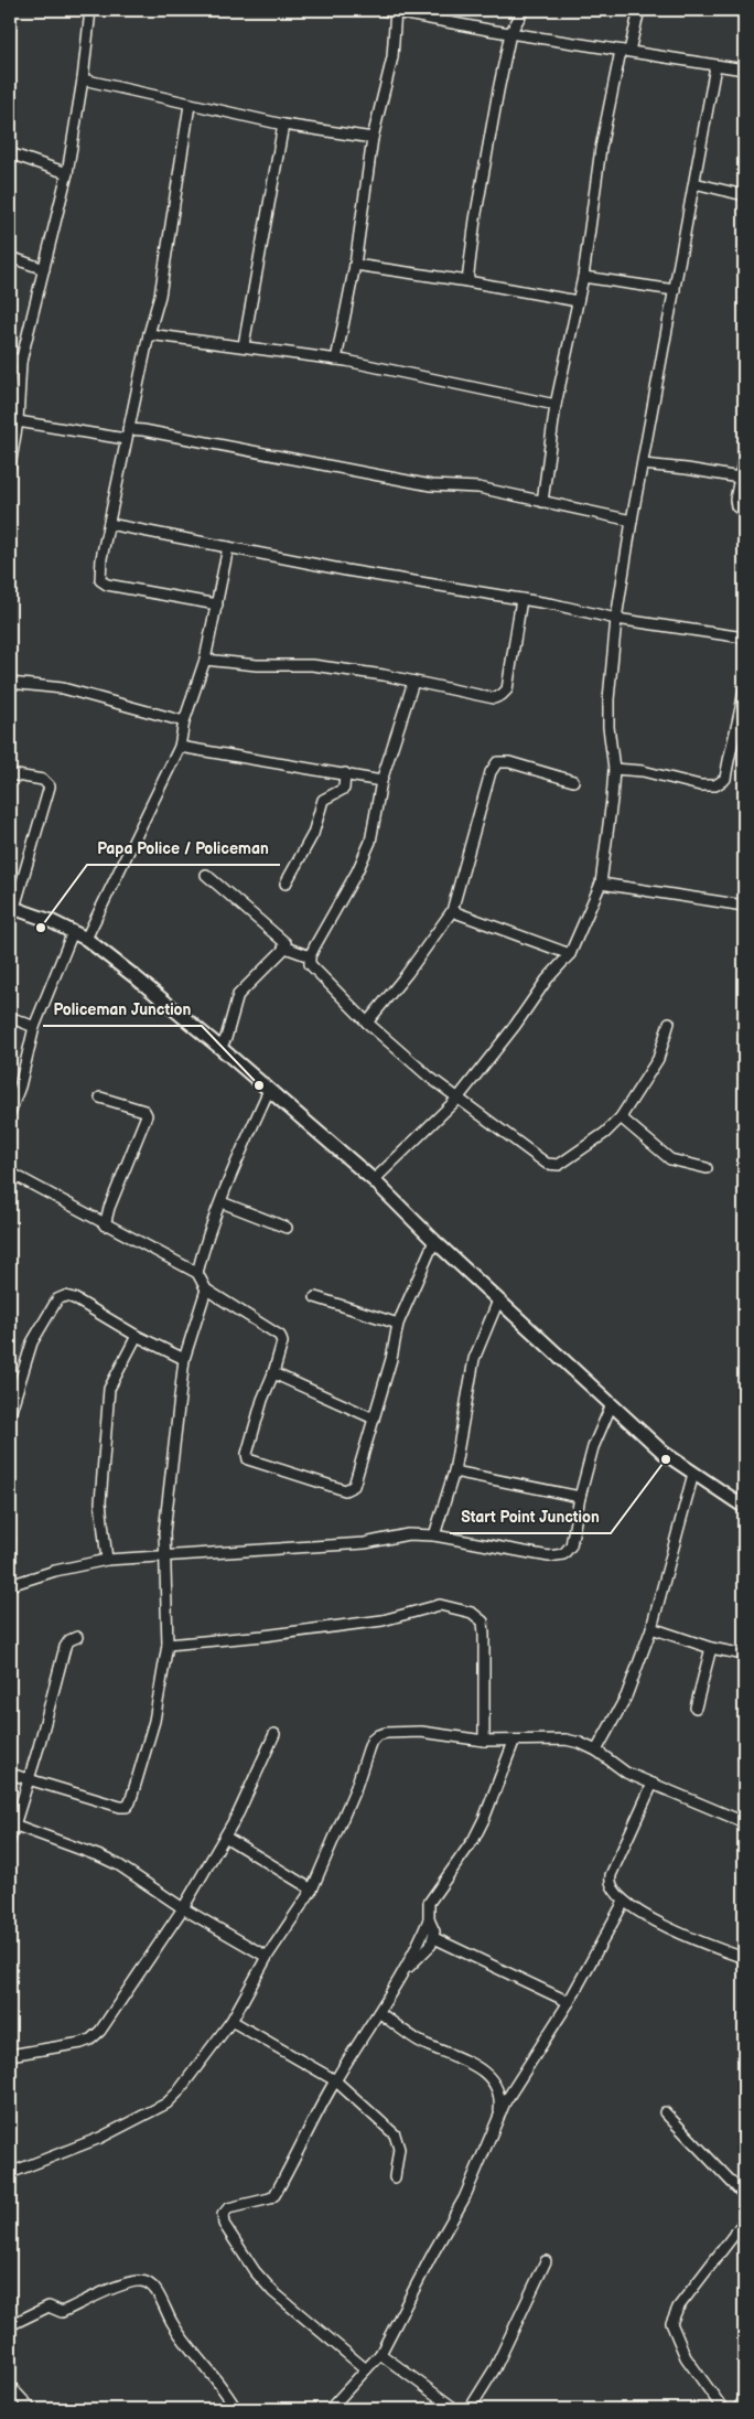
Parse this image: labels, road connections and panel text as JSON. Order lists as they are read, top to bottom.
{
  "places": ["Papa Police / Policeman", "Policeman Junction", "Start Point Junction"]
}
